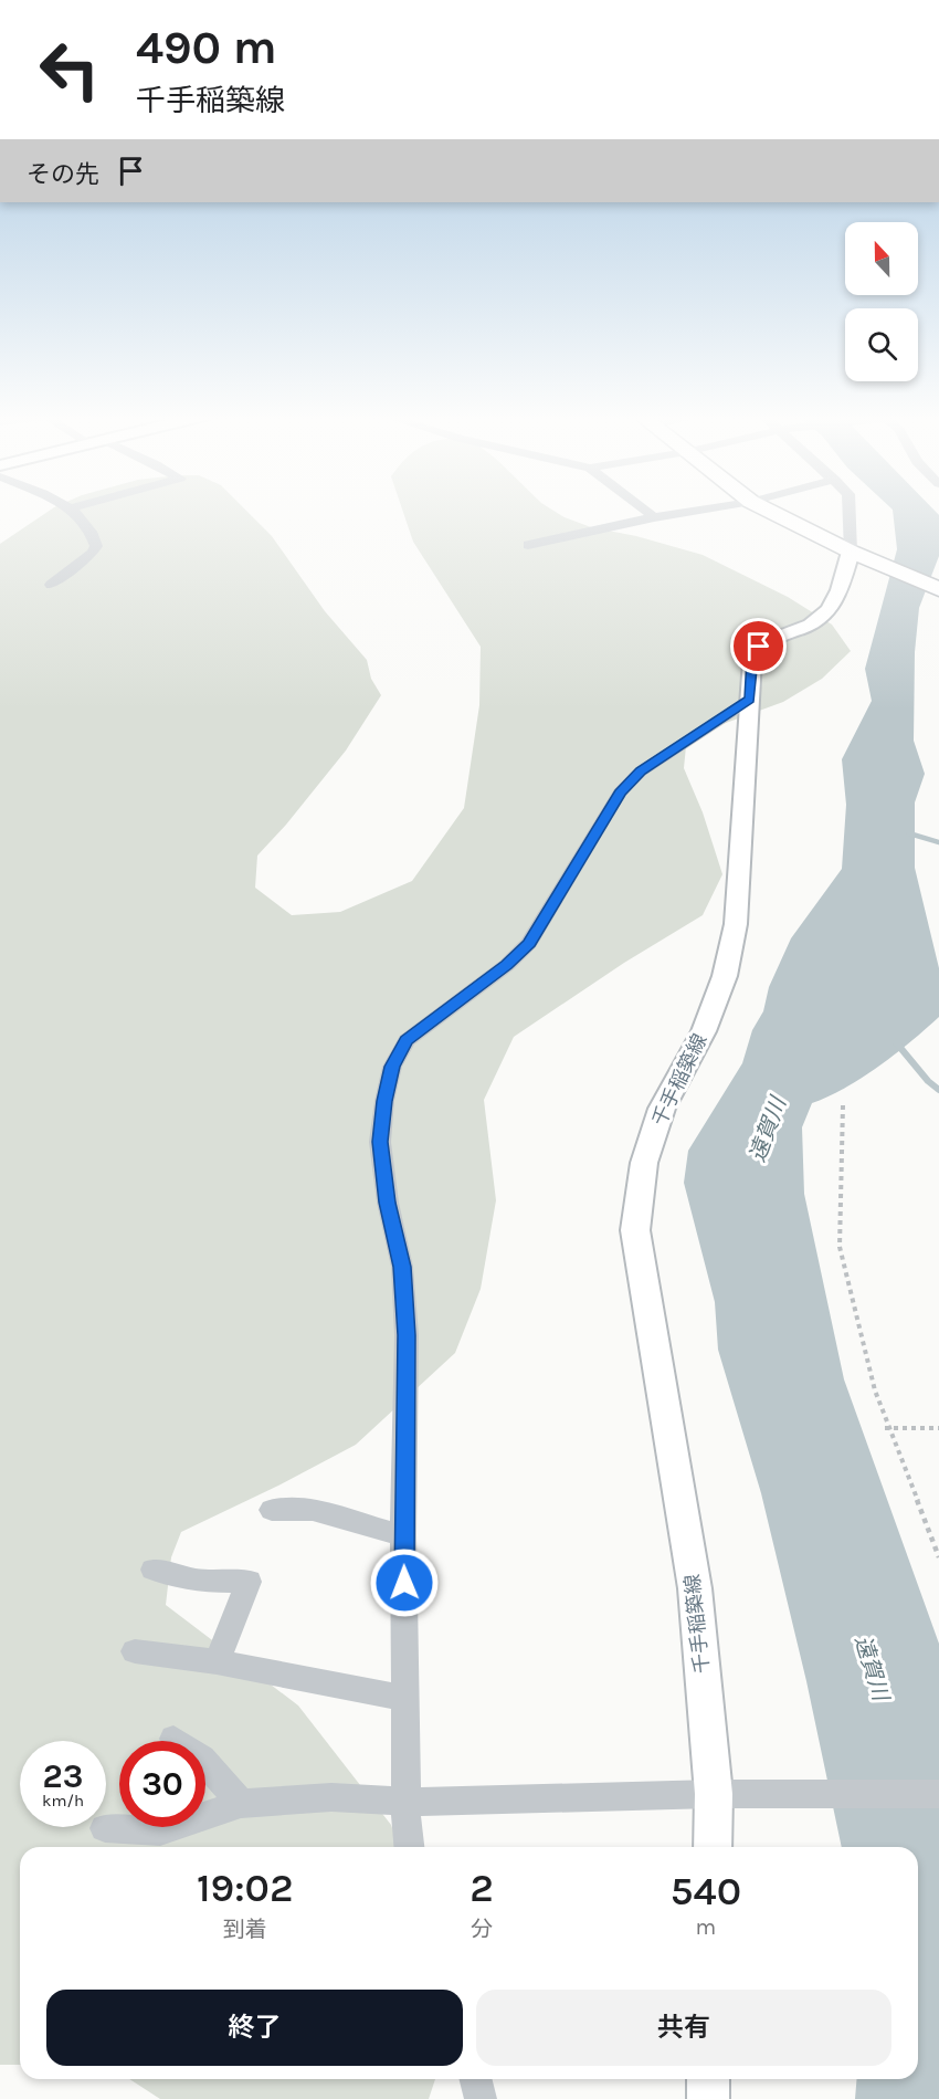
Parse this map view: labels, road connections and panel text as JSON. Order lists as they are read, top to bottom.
{
  "streets": {
    "main road": ["千手稲築線"]
  },
  "water": ["遠賀川"],
  "north": "top",
  "page": {
    "turn": ["490 m", "千手稲築線"],
    "then": "その先",
    "speed": "23 km/h",
    "limit": "30",
    "eta": [
      "19:02",
      "到着",
      "2",
      "分",
      "540",
      "m"
    ],
    "buttons": ["終了", "共有"]
  }
}
